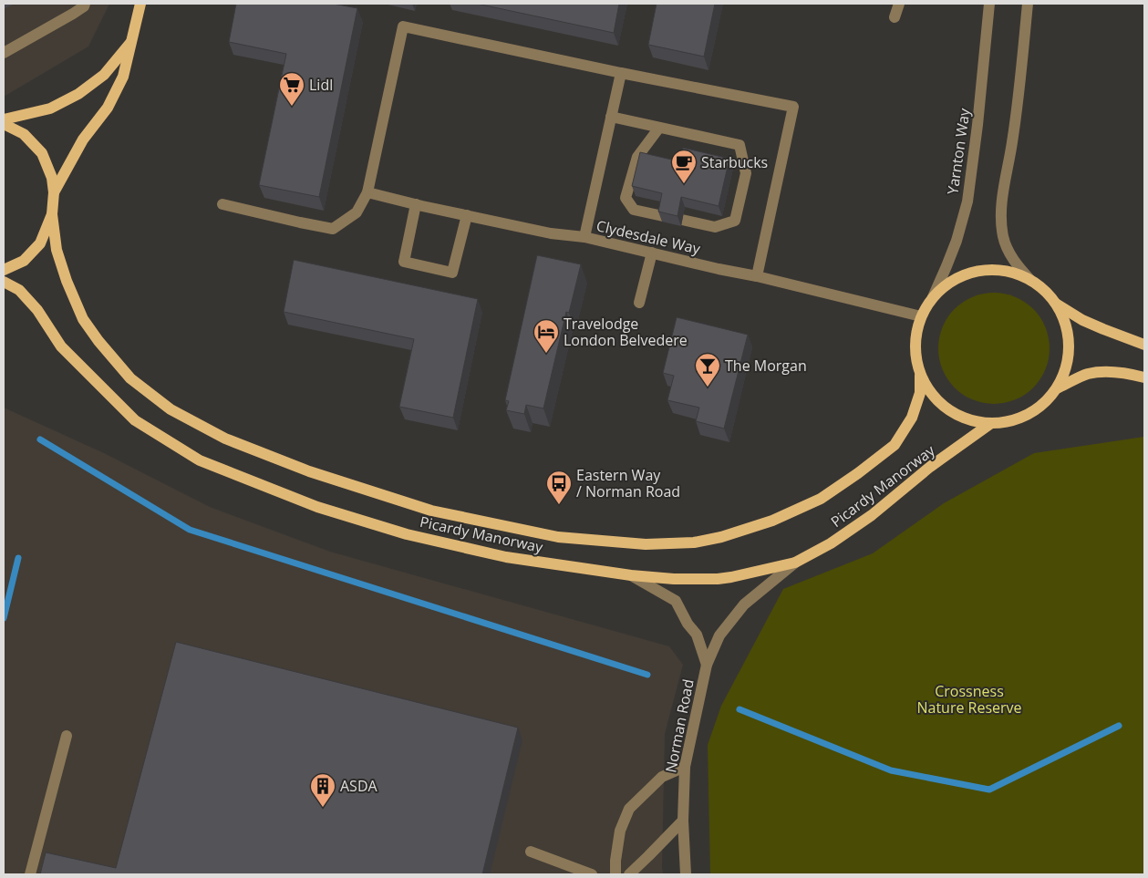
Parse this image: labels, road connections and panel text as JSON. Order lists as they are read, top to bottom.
{
  "streets": {
    "main road": ["Picardy Manorway"],
    "street": ["Yarnton Way", "Clydesdale Way", "Norman Road"]
  },
  "crossings": [
    ["Yarnton Way", "Clydesdale Way"],
    ["Yarnton Way", "Picardy Manorway"],
    ["Clydesdale Way", "Picardy Manorway"],
    ["Picardy Manorway", "Norman Road"]
  ],
  "parks": ["Crossness Nature Reserve"],
  "places": {
    "supermarket": ["Lidl"],
    "cafe": ["Starbucks"],
    "hotel": ["Travelodge London Belvedere"],
    "bar": ["The Morgan"],
    "bus stop": ["Eastern Way / Norman Road"],
    "building": ["ASDA"]
  }
}
